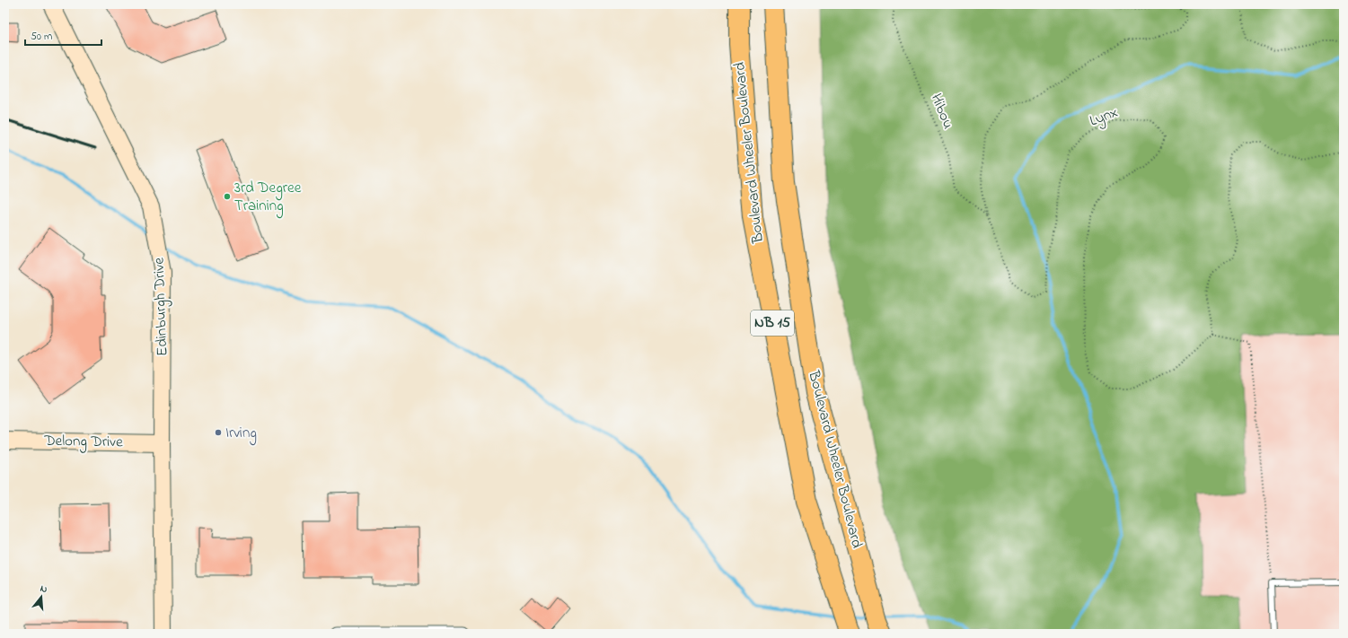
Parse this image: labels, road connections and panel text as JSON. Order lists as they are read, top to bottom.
{
  "streets": {
    "highway": ["Boulevard Wheeler Boulevard", "NB 15"],
    "street": ["Edinburgh Drive", "Delong Drive"],
    "path": ["Hibou", "Lynx"]
  },
  "crossings": [
    ["Hibou", "Lynx"],
    ["Edinburgh Drive", "Delong Drive"]
  ],
  "places": ["3rd Degree Training", "Irving"],
  "scale_bar": "50 m",
  "north": "top"
}
